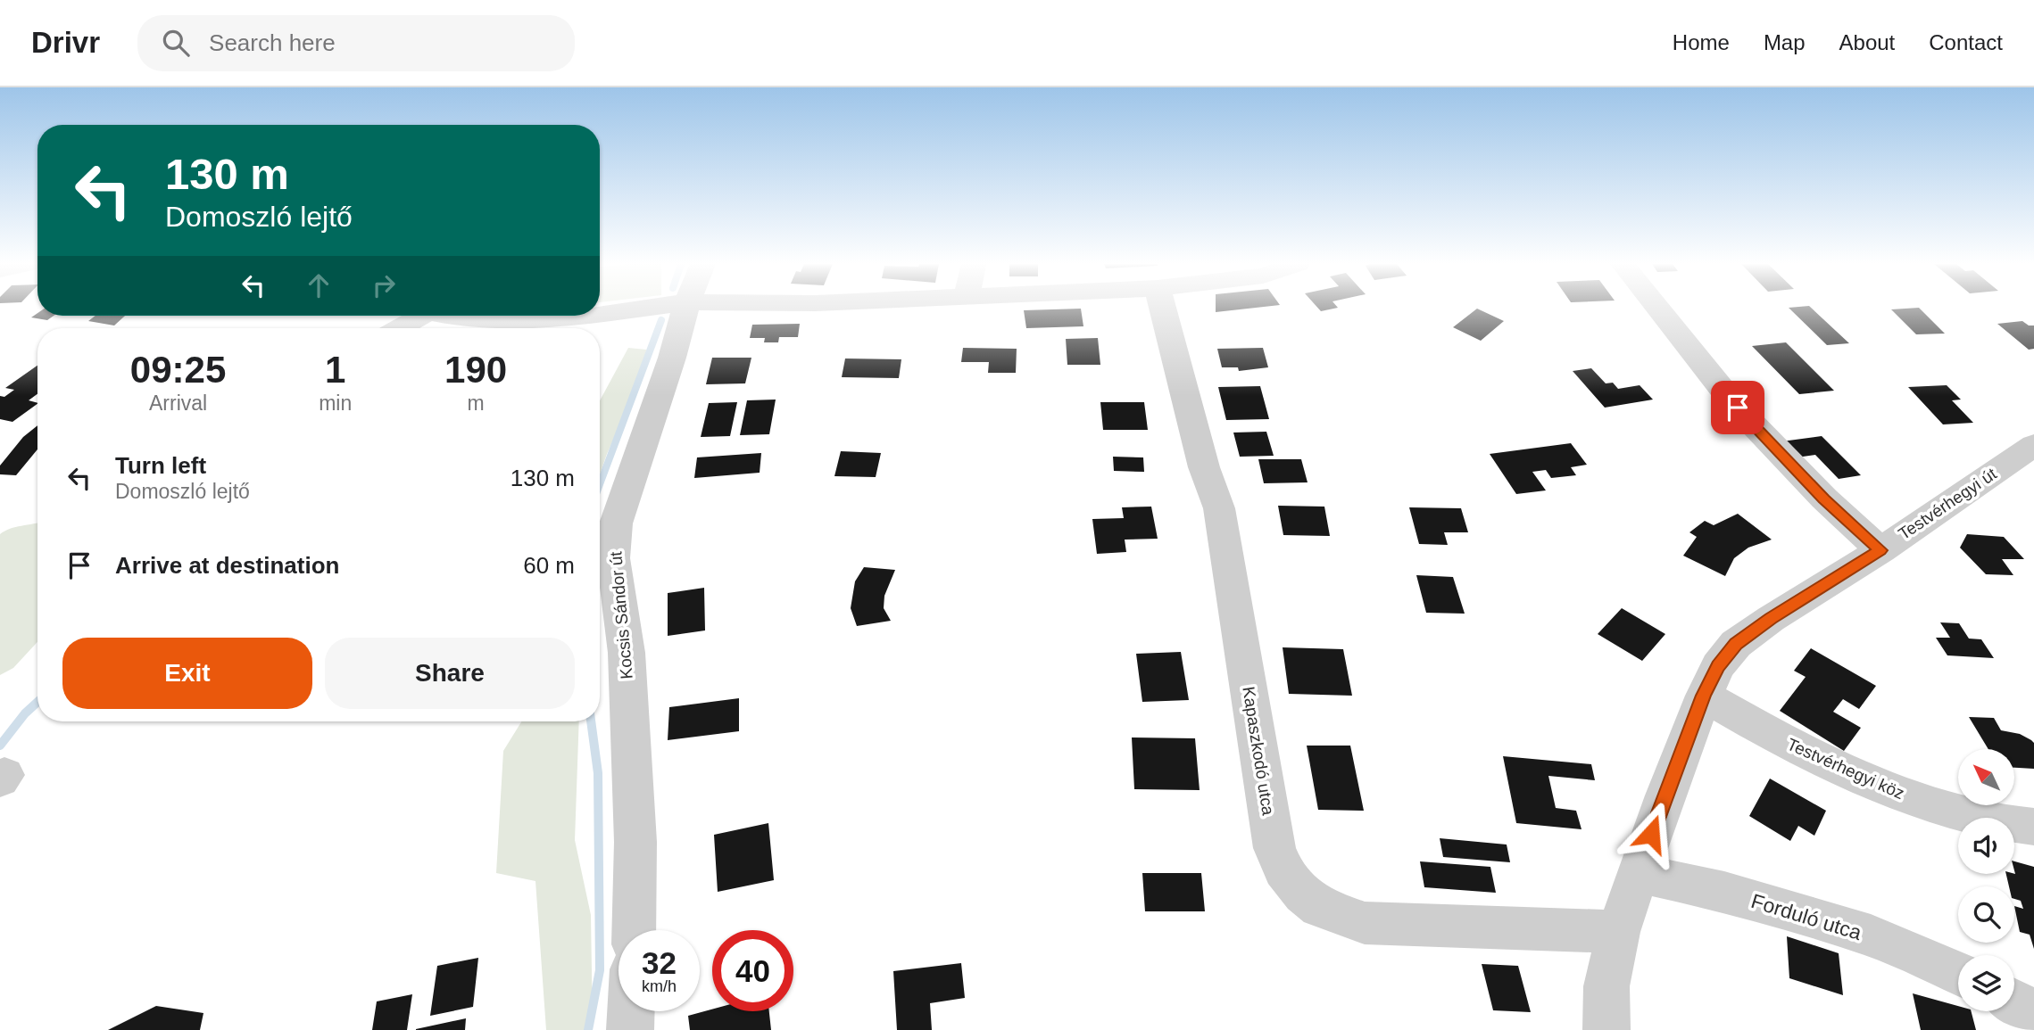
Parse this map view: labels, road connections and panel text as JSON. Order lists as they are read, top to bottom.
{
  "streets": {
    "street": [
      "Testvérhegyi út",
      "Kocsis Sándor út",
      "Kapaszkodó utca",
      "Testvérhegyi köz",
      "Forduló utca"
    ]
  },
  "crossings": [
    ["Testvérhegyi út", "Kapaszkodó utca"],
    ["Testvérhegyi út", "Testvérhegyi köz"],
    ["Testvérhegyi út", "Forduló utca"]
  ],
  "north": "top left",
  "page": {
    "header": "Drivr",
    "search": "Search here",
    "nav": [
      "Home",
      "Map",
      "About",
      "Contact"
    ],
    "turn": ["130 m", "Domoszló lejtő"],
    "eta": [
      "09:25",
      "Arrival",
      "1",
      "min",
      "190",
      "m"
    ],
    "list": [
      {
        "name": "Turn left",
        "note": "Domoszló lejtő",
        "value": "130 m"
      },
      {
        "name": "Arrive at destination",
        "value": "60 m"
      }
    ],
    "buttons": ["Exit", "Share"],
    "speed": "32 km/h",
    "limit": "40"
  }
}
